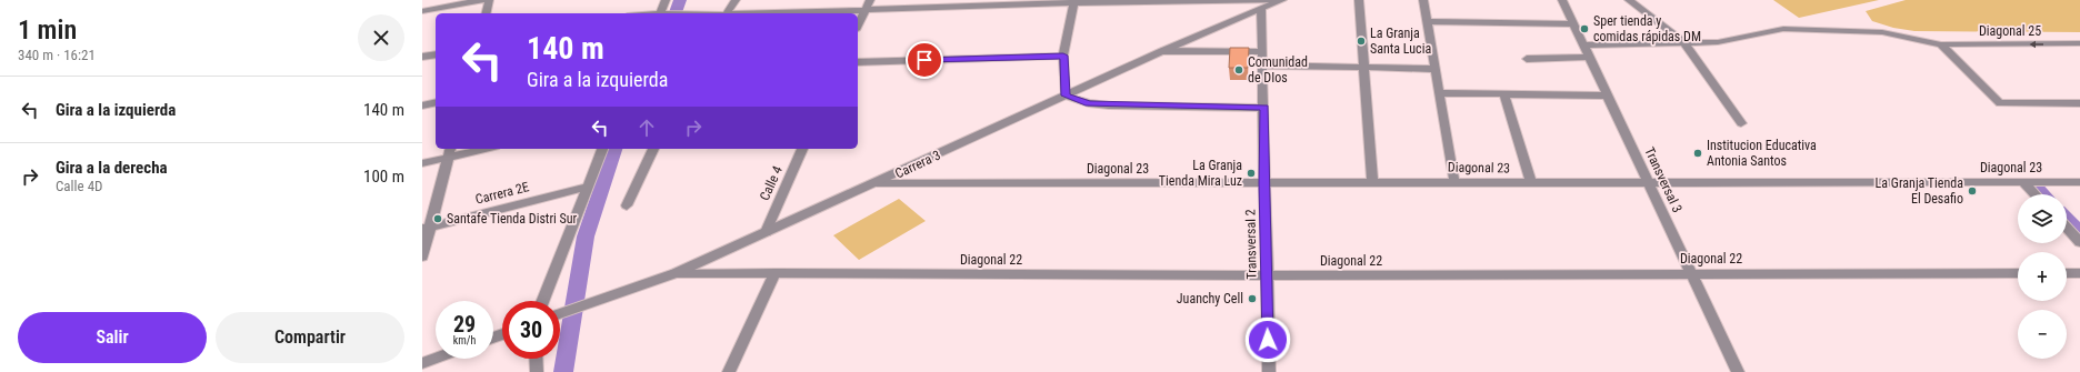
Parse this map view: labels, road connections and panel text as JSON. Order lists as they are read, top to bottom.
{
  "streets": {
    "street": [
      "Diagonal 25",
      "Carrera 3",
      "Diagonal 23",
      "Transversal 3",
      "Calle 4",
      "Carrera 2E",
      "Transversal 2",
      "Diagonal 22"
    ]
  },
  "crossings": [
    ["Diagonal 25", "Transversal 3"],
    ["Carrera 3", "Diagonal 23"],
    ["Carrera 3", "Calle 4"],
    ["Carrera 3", "Transversal 2"],
    ["Carrera 3", "Diagonal 22"],
    ["Diagonal 23", "Transversal 3"],
    ["Diagonal 23", "Transversal 2"],
    ["Transversal 3", "Diagonal 22"],
    ["Transversal 2", "Diagonal 22"]
  ],
  "places": [
    "Sper tienda y comidas rápidas DM",
    "La Granja Santa Lucia",
    "Comunidad de DIos",
    "Institucion Educativa Antonia Santos",
    "La Granja Tienda Mira Luz",
    "La Granja Tienda El Desafio",
    "Santafe Tienda Distri Sur",
    "Juanchy Cell"
  ],
  "page": {
    "heading": ["1 min", "340 m · 16:21"],
    "turn": ["140 m", "Gira a la izquierda"],
    "list": [
      {
        "name": "Gira a la izquierda",
        "value": "140 m"
      },
      {
        "name": "Gira a la derecha",
        "note": "Calle 4D",
        "value": "100 m"
      }
    ],
    "map_buttons": ["+", "−"],
    "speed": "29 km/h",
    "limit": "30",
    "buttons": ["Salir", "Compartir"]
  }
}
